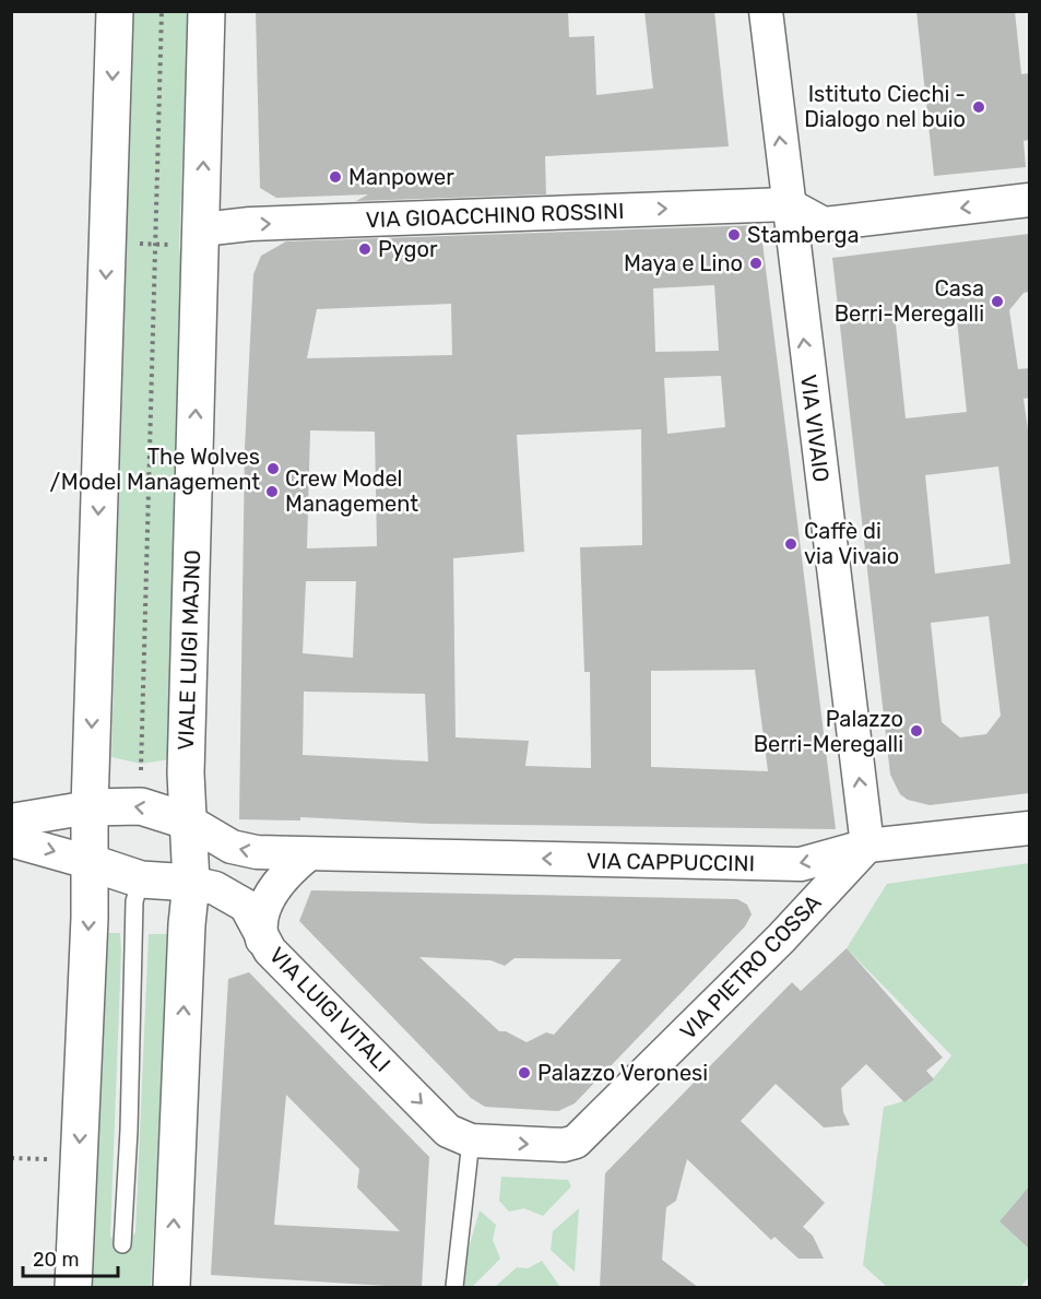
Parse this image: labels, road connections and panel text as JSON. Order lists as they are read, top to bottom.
{
  "streets": {
    "main road": ["VIALE LUIGI MAJNO"],
    "street": [
      "VIA GIOACCHINO ROSSINI",
      "VIA VIVAIO",
      "VIA CAPPUCCINI",
      "VIA PIETRO COSSA",
      "VIA LUIGI VITALI"
    ]
  },
  "crossings": [
    ["VIA GIOACCHINO ROSSINI", "VIA VIVAIO"],
    ["VIA GIOACCHINO ROSSINI", "VIALE LUIGI MAJNO"],
    ["VIA VIVAIO", "VIA CAPPUCCINI"],
    ["VIA VIVAIO", "VIA PIETRO COSSA"],
    ["VIALE LUIGI MAJNO", "VIA CAPPUCCINI"],
    ["VIALE LUIGI MAJNO", "VIA LUIGI VITALI"],
    ["VIA CAPPUCCINI", "VIA PIETRO COSSA"],
    ["VIA PIETRO COSSA", "VIA LUIGI VITALI"]
  ],
  "one_way": [
    "VIA GIOACCHINO ROSSINI",
    "VIA VIVAIO",
    "VIA CAPPUCCINI",
    "VIA PIETRO COSSA",
    "VIA LUIGI VITALI"
  ],
  "places": [
    "Istituto Ciechi - Dialogo nel buio",
    "Manpower",
    "Stamberga",
    "Pygor",
    "Maya e Lino",
    "Casa Berri-Meregalli",
    "The Wolves /Model Management",
    "Crew Model Management",
    "Caffè di via Vivaio",
    "Palazzo Berri-Meregalli",
    "Palazzo Veronesi"
  ],
  "scale_bar": "20 m"
}
